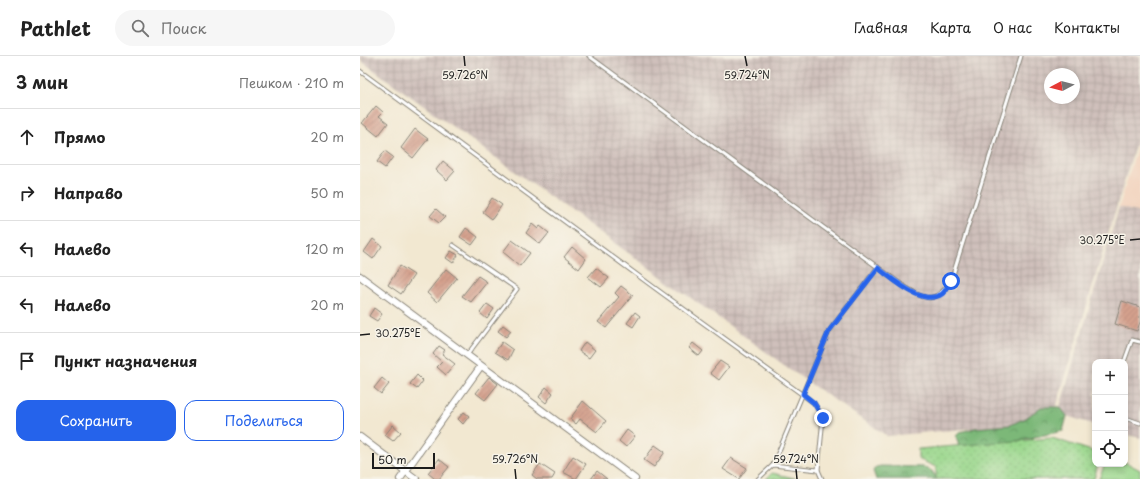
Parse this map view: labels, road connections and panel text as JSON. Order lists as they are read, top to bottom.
{
  "scale_bar": "50 m",
  "north": "left",
  "page": {
    "header": "Pathlet",
    "search": "Поиск",
    "nav": [
      "Главная",
      "Карта",
      "О нас",
      "Контакты"
    ],
    "heading": ["3 мин", "Пешком · 210 m"],
    "list": [
      ["Прямо", "20 m"],
      ["Направо", "50 m"],
      ["Налево", "120 m"],
      ["Налево", "20 m"],
      "Пункт назначения"
    ],
    "map_buttons": ["+", "−"],
    "buttons": ["Сохранить", "Поделиться"],
    "scale": "50 m"
  },
  "coordinates": ["59.726°N", "59.724°N", "30.275°E"]
}
